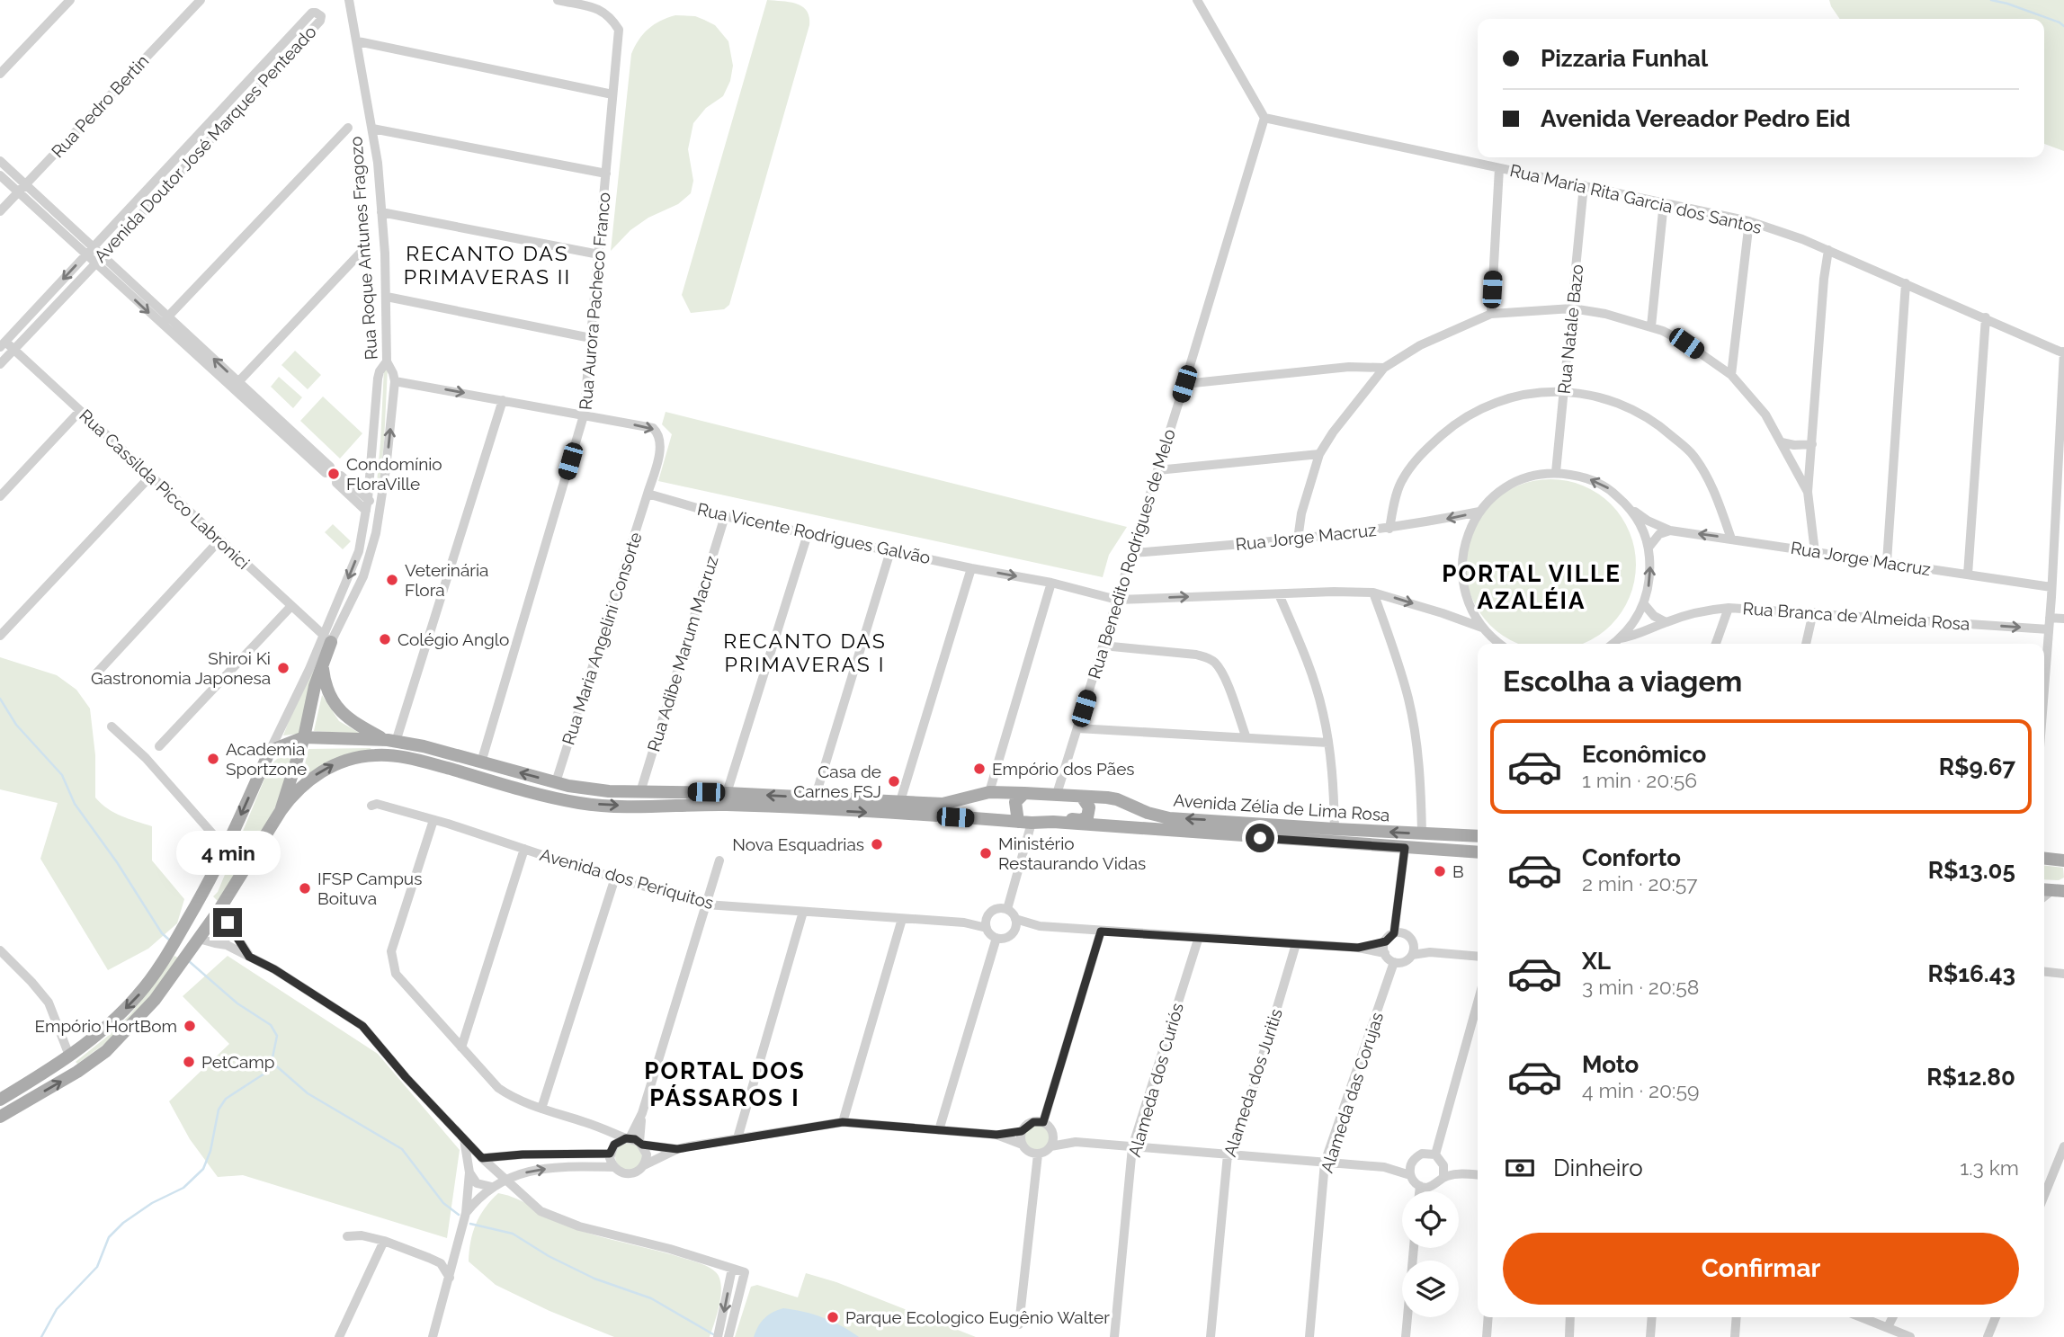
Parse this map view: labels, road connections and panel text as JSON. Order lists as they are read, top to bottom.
{
  "streets": {
    "main road": ["Rua Roque Antunes Fragozo", "Avenida Zélia de Lima Rosa"],
    "street": [
      "Rua Pedro Bertin",
      "Avenida Doutor José Marques Penteado",
      "Rua Maria Rita Garcia dos Santos",
      "Rua Aurora Pacheco Franco",
      "Rua Natale Bazo",
      "Rua Cassilda Picco Labronici",
      "Rua Vicente Rodrigues Galvão",
      "Rua Jorge Macruz",
      "Rua Benedito Rodrigues de Melo",
      "Rua Branca de Almeida Rosa",
      "Rua Maria Angelini Consorte",
      "Rua Adibe Marum Macruz",
      "Avenida dos Periquitos",
      "Alameda dos Curiós",
      "Alameda dos Juritis",
      "Alameda das Corujas"
    ]
  },
  "crossings": [
    ["Avenida Doutor José Marques Penteado", "Rua Cassilda Picco Labronici"],
    ["Rua Maria Rita Garcia dos Santos", "Rua Natale Bazo"],
    ["Rua Maria Rita Garcia dos Santos", "Rua Benedito Rodrigues de Melo"],
    ["Rua Roque Antunes Fragozo", "Rua Cassilda Picco Labronici"],
    ["Rua Roque Antunes Fragozo", "Avenida Zélia de Lima Rosa"],
    ["Rua Aurora Pacheco Franco", "Avenida Zélia de Lima Rosa"],
    ["Rua Natale Bazo", "Rua Jorge Macruz"],
    ["Rua Vicente Rodrigues Galvão", "Rua Benedito Rodrigues de Melo"],
    ["Rua Vicente Rodrigues Galvão", "Rua Maria Angelini Consorte"],
    ["Rua Vicente Rodrigues Galvão", "Rua Adibe Marum Macruz"],
    ["Rua Jorge Macruz", "Rua Benedito Rodrigues de Melo"],
    ["Rua Jorge Macruz", "Rua Branca de Almeida Rosa"],
    ["Rua Benedito Rodrigues de Melo", "Avenida Zélia de Lima Rosa"],
    ["Rua Maria Angelini Consorte", "Avenida Zélia de Lima Rosa"],
    ["Rua Adibe Marum Macruz", "Avenida Zélia de Lima Rosa"]
  ],
  "one_way": ["Rua Branca de Almeida Rosa"],
  "districts": [
    "RECANTO DAS PRIMAVERAS II",
    "PORTAL VILLE AZALÉIA",
    "RECANTO DAS PRIMAVERAS I",
    "PORTAL DOS PÁSSAROS I"
  ],
  "places": [
    "Condomínio FloraVille",
    "Veterinária Flora",
    "Colégio Anglo",
    "Shiroi Ki Gastronomia Japonesa",
    "Academia Sportzone",
    "Empório dos Pães",
    "Casa de Carnes FSJ",
    "Nova Esquadrias",
    "Ministério Restaurando Vidas",
    "B",
    "IFSP Campus Boituva",
    "Empório HortBom",
    "PetCamp",
    "Parque Ecologico Eugênio Walter"
  ],
  "page": {
    "banner": ["Pizzaria Funhal", "Avenida Vereador Pedro Eid"],
    "heading": "Escolha a viagem",
    "list": [
      {
        "name": "Econômico",
        "note": "1 min · 20:56",
        "value": "R$9.67"
      },
      {
        "name": "Conforto",
        "note": "2 min · 20:57",
        "value": "R$13.05"
      },
      {
        "name": "XL",
        "note": "3 min · 20:58",
        "value": "R$16.43"
      },
      {
        "name": "Moto",
        "note": "4 min · 20:59",
        "value": "R$12.80"
      }
    ],
    "bubble": "4 min",
    "pay": ["Dinheiro", "1.3 km"],
    "buttons": "Confirmar"
  }
}
